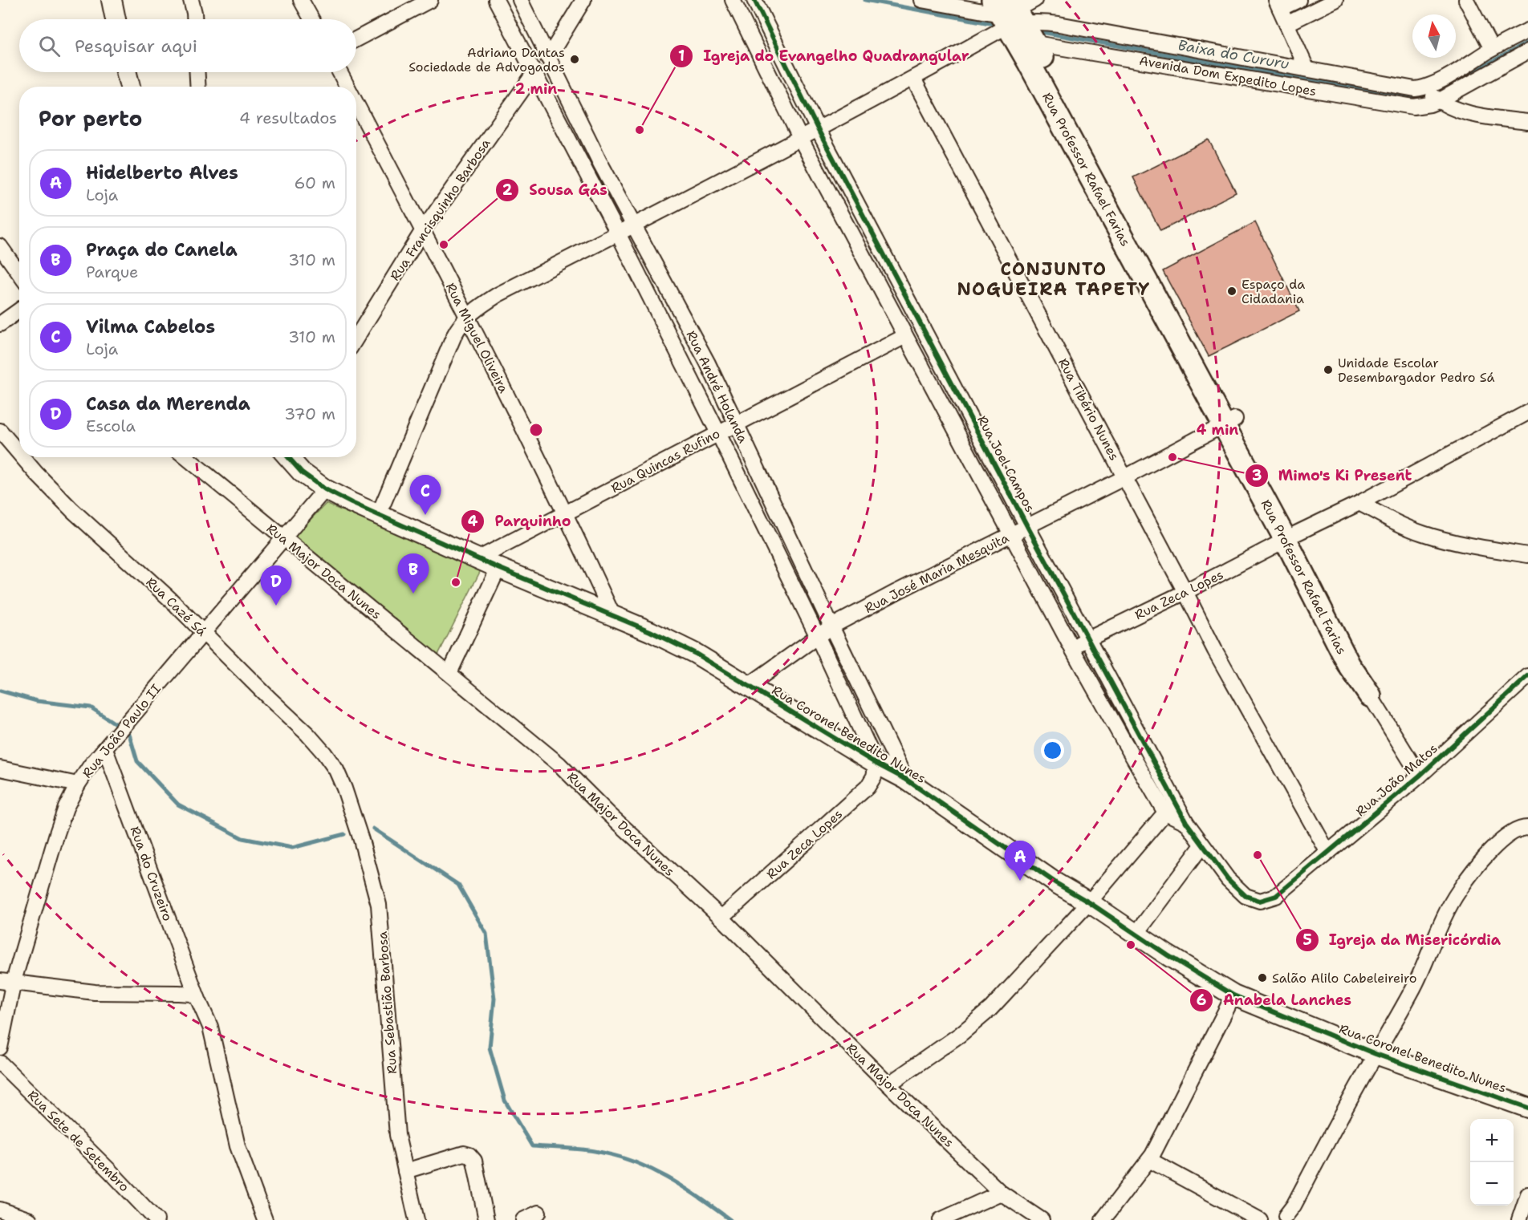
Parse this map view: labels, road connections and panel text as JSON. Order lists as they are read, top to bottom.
{
  "streets": {
    "main road": ["Rua Professor Rafael Farias"],
    "street": [
      "Avenida Dom Expedito Lopes",
      "Rua Francisquinho Barbosa",
      "Rua Miguel Oliveira",
      "Rua André Holanda",
      "Rua Tibério Nunes",
      "Rua Quincas Rufino",
      "Rua Joel Campos",
      "Rua Major Doca Nunes",
      "Rua José Maria Mesquita",
      "Rua Zeca Lopes",
      "Rua Cazé Sá",
      "Rua João Paulo II",
      "Rua Coronel Benedito Nunes",
      "Rua João Matos",
      "Rua do Cruzeiro",
      "Rua Sebastião Barbosa",
      "Rua Sete de Setembro"
    ]
  },
  "crossings": [
    ["Avenida Dom Expedito Lopes", "Rua Professor Rafael Farias"],
    ["Rua Professor Rafael Farias", "Rua José Maria Mesquita"],
    ["Rua Professor Rafael Farias", "Rua Zeca Lopes"],
    ["Rua Professor Rafael Farias", "Rua João Matos"],
    ["Rua Francisquinho Barbosa", "Rua Miguel Oliveira"],
    ["Rua Francisquinho Barbosa", "Rua André Holanda"],
    ["Rua Miguel Oliveira", "Rua Quincas Rufino"],
    ["Rua Miguel Oliveira", "Rua Coronel Benedito Nunes"],
    ["Rua André Holanda", "Rua Quincas Rufino"],
    ["Rua André Holanda", "Rua José Maria Mesquita"],
    ["Rua André Holanda", "Rua Zeca Lopes"],
    ["Rua André Holanda", "Rua Coronel Benedito Nunes"],
    ["Rua Tibério Nunes", "Rua José Maria Mesquita"],
    ["Rua Tibério Nunes", "Rua Zeca Lopes"],
    ["Rua Tibério Nunes", "Rua João Matos"],
    ["Rua Quincas Rufino", "Rua Coronel Benedito Nunes"],
    ["Rua Joel Campos", "Rua José Maria Mesquita"],
    ["Rua Joel Campos", "Rua Zeca Lopes"],
    ["Rua Major Doca Nunes", "Rua Zeca Lopes"],
    ["Rua Major Doca Nunes", "Rua João Paulo II"],
    ["Rua José Maria Mesquita", "Rua Coronel Benedito Nunes"],
    ["Rua Zeca Lopes", "Rua Coronel Benedito Nunes"],
    ["Rua Cazé Sá", "Rua João Paulo II"],
    ["Rua Cazé Sá", "Rua Sebastião Barbosa"],
    ["Rua João Paulo II", "Rua Coronel Benedito Nunes"],
    ["Rua João Paulo II", "Rua do Cruzeiro"]
  ],
  "districts": ["CONJUNTO NOGUEIRA TAPETY"],
  "water": ["Baixa do Cururu"],
  "places": [
    "Adriano Dantas Sociedade de Advogados",
    "Igreja do Evangelho Quadrangular",
    "Sousa Gás",
    "Espaço da Cidadania",
    "Unidade Escolar Desembargador Pedro Sá",
    "Mimo's Ki Present",
    "Parquinho",
    "Igreja da Misericórdia",
    "Anabela Lanches",
    "Salão Alilo Cabeleireiro"
  ],
  "north": "top",
  "page": {
    "search": "Pesquisar aqui",
    "heading": ["Por perto", "4 resultados"],
    "list": [
      {
        "mark": "A",
        "name": "Hidelberto Alves",
        "note": "Loja",
        "value": "60 m"
      },
      {
        "mark": "B",
        "name": "Praça do Canela",
        "note": "Parque",
        "value": "310 m"
      },
      {
        "mark": "C",
        "name": "Vilma Cabelos",
        "note": "Loja",
        "value": "310 m"
      },
      {
        "mark": "D",
        "name": "Casa da Merenda",
        "note": "Escola",
        "value": "370 m"
      }
    ],
    "pins": [
      "C",
      "B",
      "D",
      "A"
    ],
    "map_buttons": ["+", "−"]
  },
  "rings": ["2 min", "4 min"]
}
